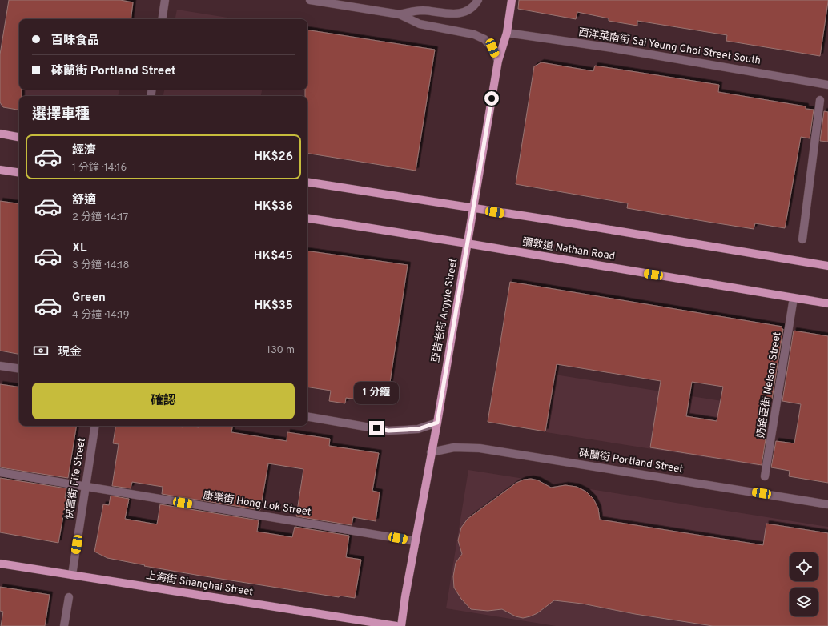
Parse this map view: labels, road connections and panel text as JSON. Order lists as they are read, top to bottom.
{
  "streets": {
    "main road": ["彌敦道 Nathan Road", "亞皆老街 Argyle Street", "上海街 Shanghai Street"],
    "street": [
      "西洋菜南街 Sai Yeung Choi Street South",
      "奶路臣街 Nelson Street",
      "砵蘭街 Portland Street",
      "快富街 Fife Street",
      "康樂街 Hong Lok Street"
    ]
  },
  "crossings": [
    ["西洋菜南街 Sai Yeung Choi Street South", "亞皆老街 Argyle Street"],
    ["彌敦道 Nathan Road", "亞皆老街 Argyle Street"],
    ["彌敦道 Nathan Road", "奶路臣街 Nelson Street"],
    ["亞皆老街 Argyle Street", "砵蘭街 Portland Street"],
    ["亞皆老街 Argyle Street", "康樂街 Hong Lok Street"],
    ["快富街 Fife Street", "康樂街 Hong Lok Street"],
    ["快富街 Fife Street", "上海街 Shanghai Street"]
  ],
  "page": {
    "banner": ["百味食品", "砵蘭街 Portland Street"],
    "heading": "選擇車種",
    "list": [
      {
        "name": "經濟",
        "note": "1 分鐘 · 14:16",
        "value": "HK$26"
      },
      {
        "name": "舒適",
        "note": "2 分鐘 · 14:17",
        "value": "HK$36"
      },
      {
        "name": "XL",
        "note": "3 分鐘 · 14:18",
        "value": "HK$45"
      },
      {
        "name": "Green",
        "note": "4 分鐘 · 14:19",
        "value": "HK$35"
      }
    ],
    "pay": ["現金", "130 m"],
    "buttons": "確認",
    "bubble": "1 分鐘"
  }
}
